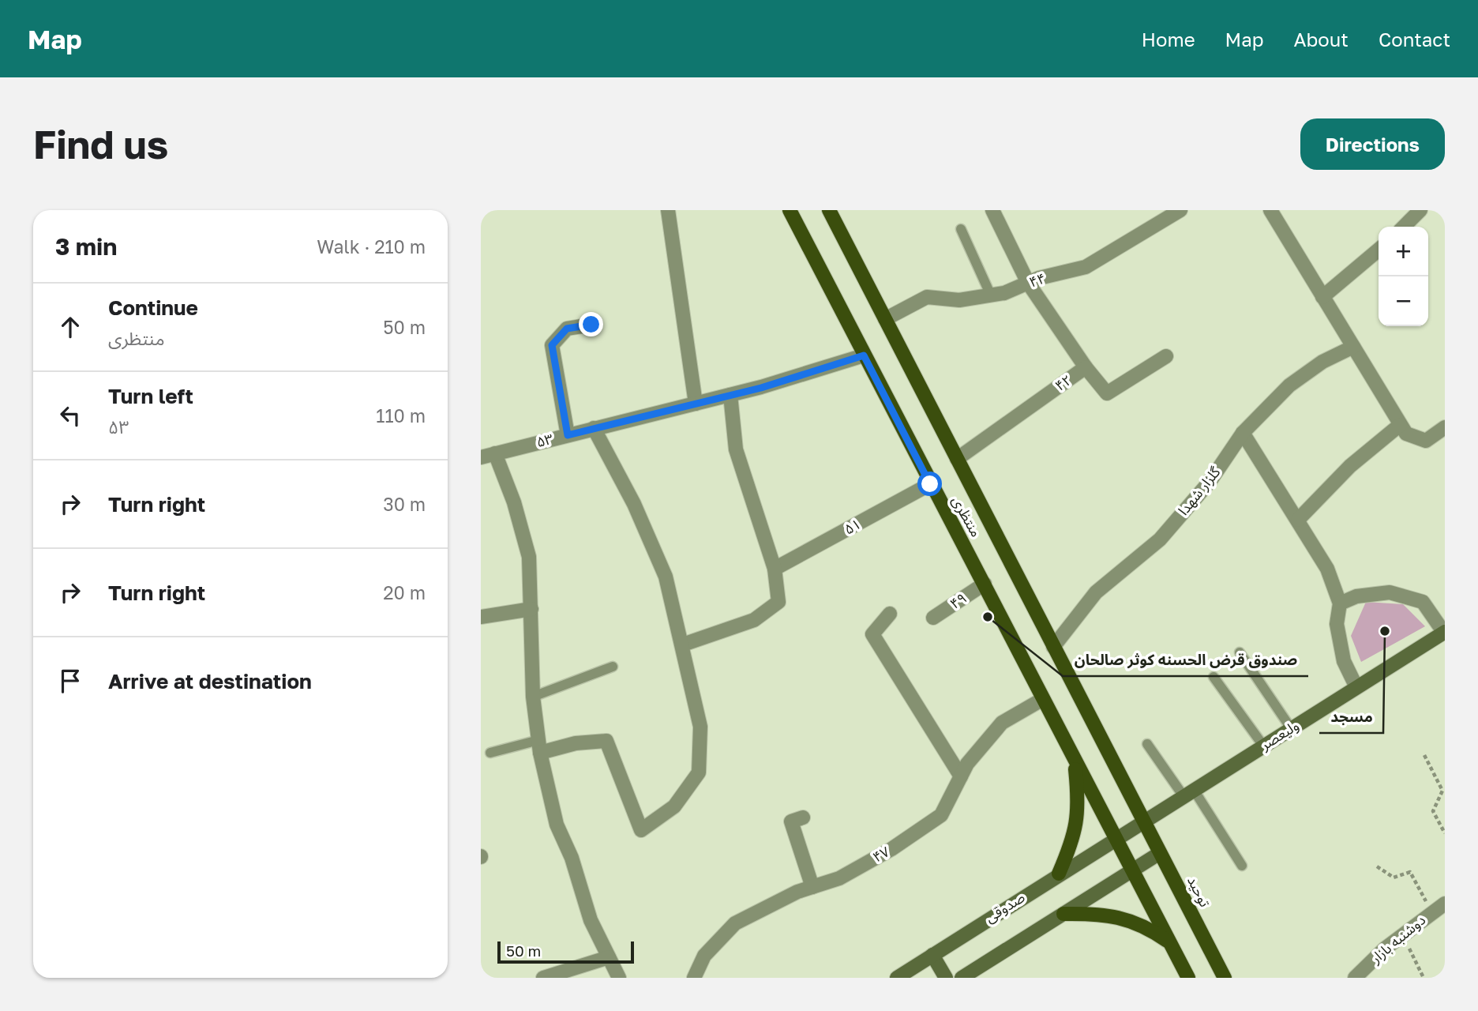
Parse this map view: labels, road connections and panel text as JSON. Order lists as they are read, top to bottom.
{
  "streets": {
    "main road": [
      "منتظری",
      "ولیعصر",
      "توحید",
      "صدوقی"
    ],
    "street": [
      "۴۴",
      "۴۲",
      "۵۳",
      "گلزار شهدا",
      "۵۱",
      "۴۹",
      "۴۷",
      "دوشنبه بازار"
    ]
  },
  "crossings": [
    ["۴۴", "منتظری"],
    ["۴۲", "منتظری"],
    ["۵۳", "منتظری"],
    ["گلزار شهدا", "منتظری"],
    ["منتظری", "۵۱"],
    ["منتظری", "۴۹"],
    ["منتظری", "ولیعصر"],
    ["منتظری", "۴۷"],
    ["منتظری", "توحید"],
    ["منتظری", "صدوقی"],
    ["ولیعصر", "توحید"],
    ["ولیعصر", "صدوقی"]
  ],
  "places": ["صندوق قرض الحسنه کوثر صالحان", "مسجد"],
  "scale_bar": "50 m",
  "page": {
    "header": "Map",
    "nav": [
      "Home",
      "Map",
      "About",
      "Contact"
    ],
    "buttons": "Directions",
    "title": "Find us",
    "heading": ["3 min", "Walk · 210 m"],
    "map_buttons": ["+", "−"],
    "list": [
      ["Continue", "منتظری", "50 m"],
      ["Turn left", "۵۳", "110 m"],
      ["Turn right", "30 m"],
      ["Turn right", "20 m"],
      "Arrive at destination"
    ],
    "scale": "50 m"
  }
}
